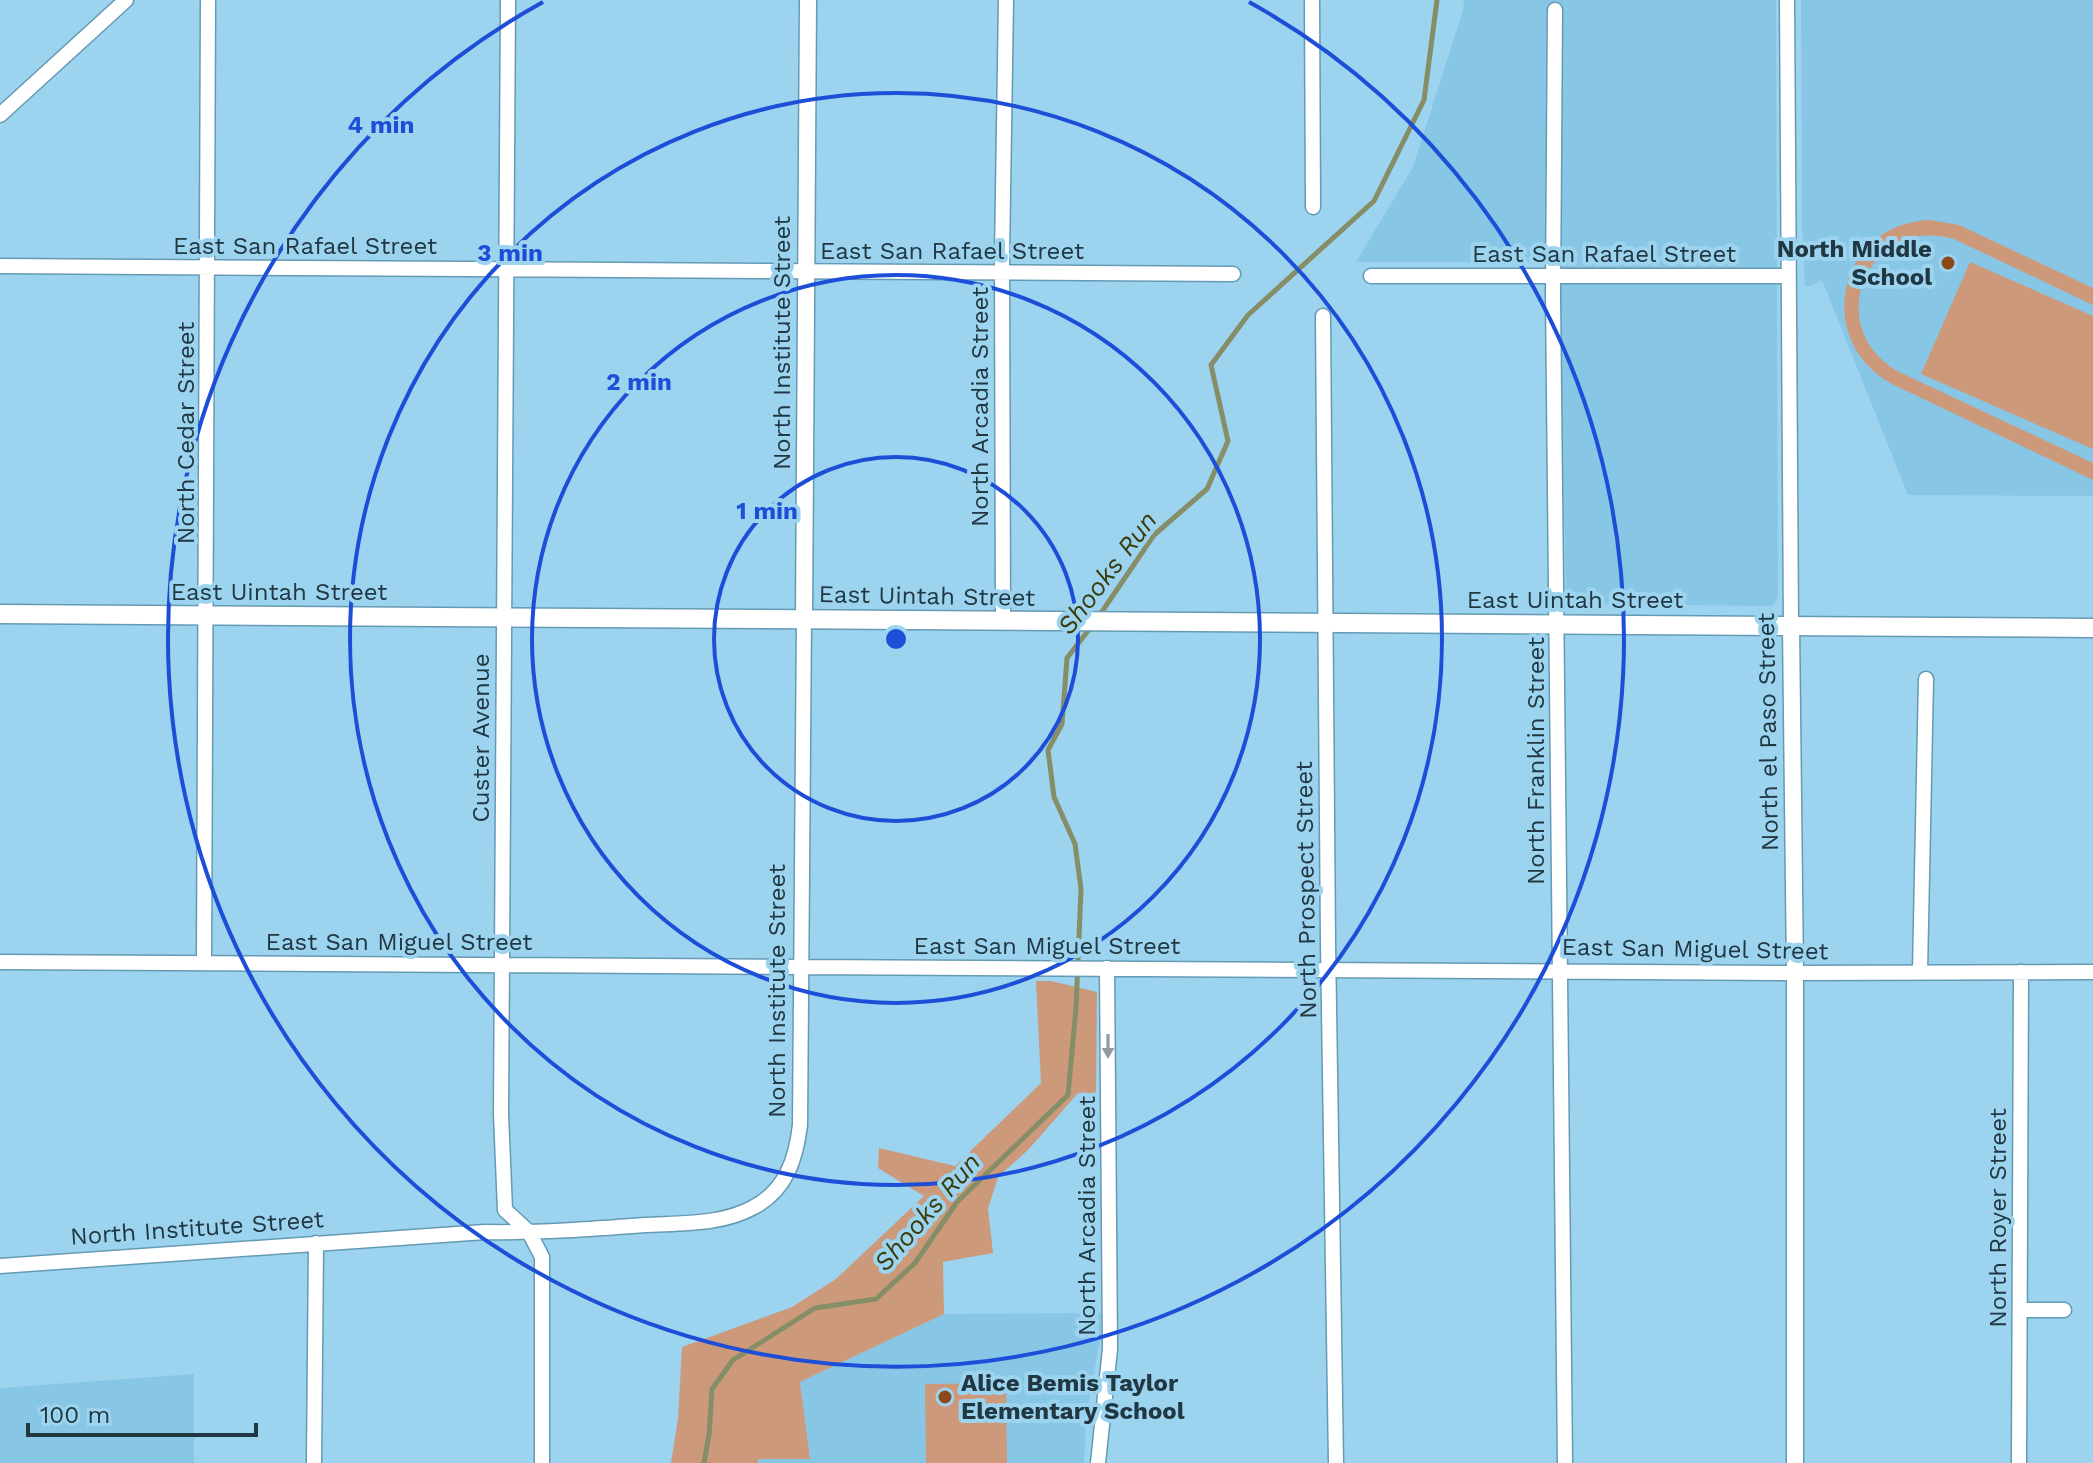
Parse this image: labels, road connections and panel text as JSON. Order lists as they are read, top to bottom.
{
  "streets": {
    "main road": ["East Uintah Street"],
    "street": [
      "East San Rafael Street",
      "North Institute Street",
      "North Arcadia Street",
      "North Cedar Street",
      "North el Paso Street",
      "Custer Avenue",
      "North Franklin Street",
      "North Prospect Street",
      "East San Miguel Street",
      "North Royer Street"
    ]
  },
  "crossings": [
    ["East San Rafael Street", "North Institute Street"],
    ["East San Rafael Street", "North Arcadia Street"],
    ["East San Rafael Street", "North Cedar Street"],
    ["East San Rafael Street", "North el Paso Street"],
    ["East San Rafael Street", "Custer Avenue"],
    ["East San Rafael Street", "North Franklin Street"],
    ["North Institute Street", "East Uintah Street"],
    ["North Institute Street", "Custer Avenue"],
    ["North Institute Street", "East San Miguel Street"],
    ["North Arcadia Street", "East Uintah Street"],
    ["North Arcadia Street", "East San Miguel Street"],
    ["North Cedar Street", "East Uintah Street"],
    ["North Cedar Street", "East San Miguel Street"],
    ["East Uintah Street", "North el Paso Street"],
    ["East Uintah Street", "Custer Avenue"],
    ["East Uintah Street", "North Franklin Street"],
    ["East Uintah Street", "North Prospect Street"],
    ["North el Paso Street", "East San Miguel Street"],
    ["Custer Avenue", "East San Miguel Street"],
    ["North Franklin Street", "East San Miguel Street"],
    ["North Prospect Street", "East San Miguel Street"],
    ["East San Miguel Street", "North Royer Street"]
  ],
  "one_way": ["North Arcadia Street"],
  "water": ["Shooks Run"],
  "places": ["North Middle School", "Alice Bemis Taylor Elementary School"],
  "scale_bar": "100 m",
  "rings": [
    "4 min",
    "3 min",
    "2 min",
    "1 min"
  ]
}
